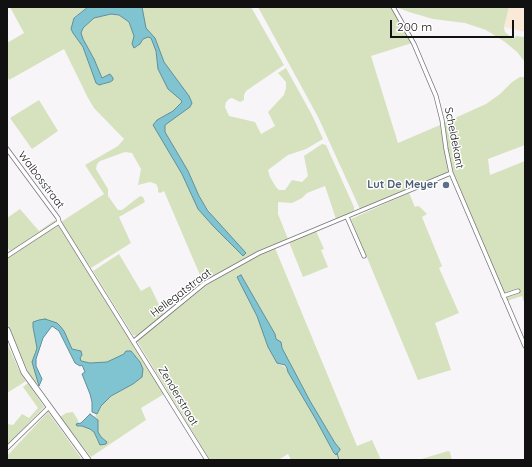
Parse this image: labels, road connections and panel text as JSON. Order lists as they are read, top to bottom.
{
  "streets": {
    "street": [
      "Scheldekant",
      "Walbosstraat",
      "Hellegatstraat",
      "Zenderstraat"
    ]
  },
  "crossings": [
    ["Scheldekant", "Hellegatstraat"],
    ["Hellegatstraat", "Zenderstraat"]
  ],
  "places": ["Lut De Meyer"],
  "scale_bar": "200 m"
}
